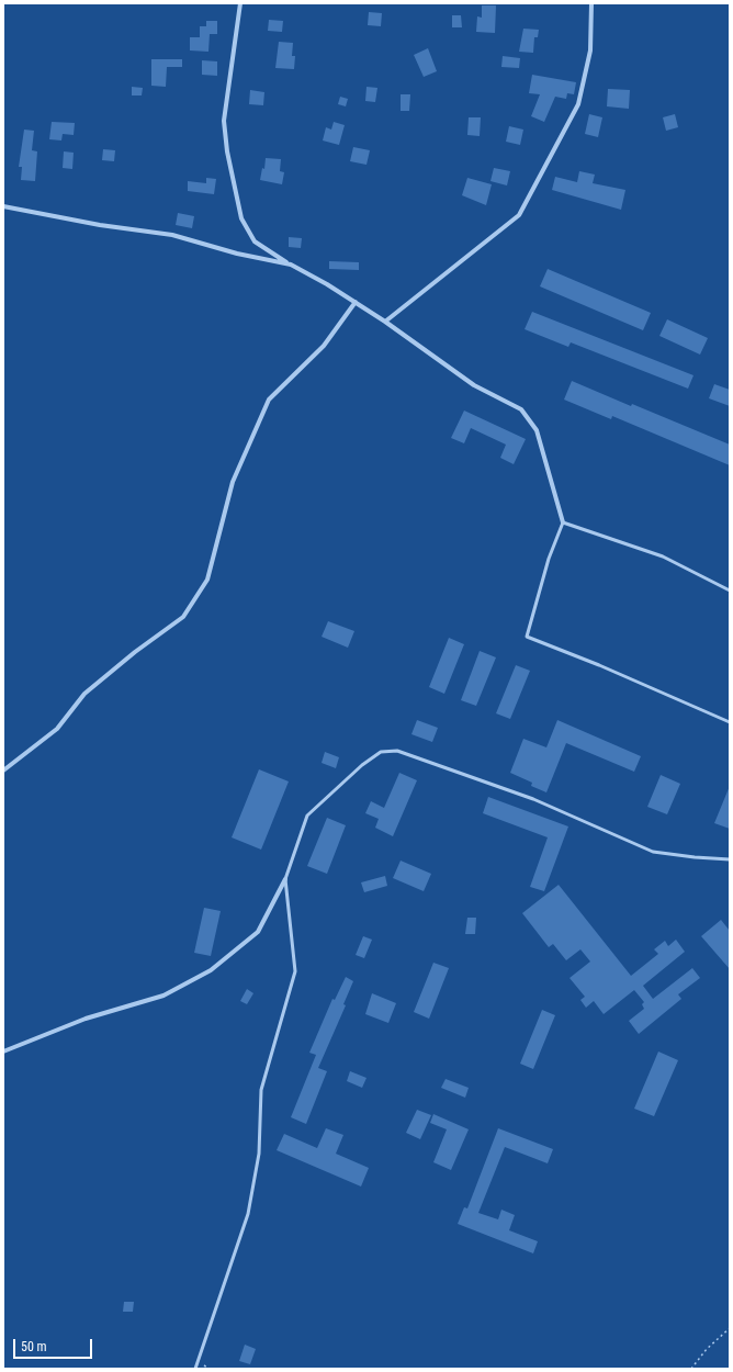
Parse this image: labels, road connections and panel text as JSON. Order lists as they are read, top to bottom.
{
  "scale_bar": "50 m"
}
